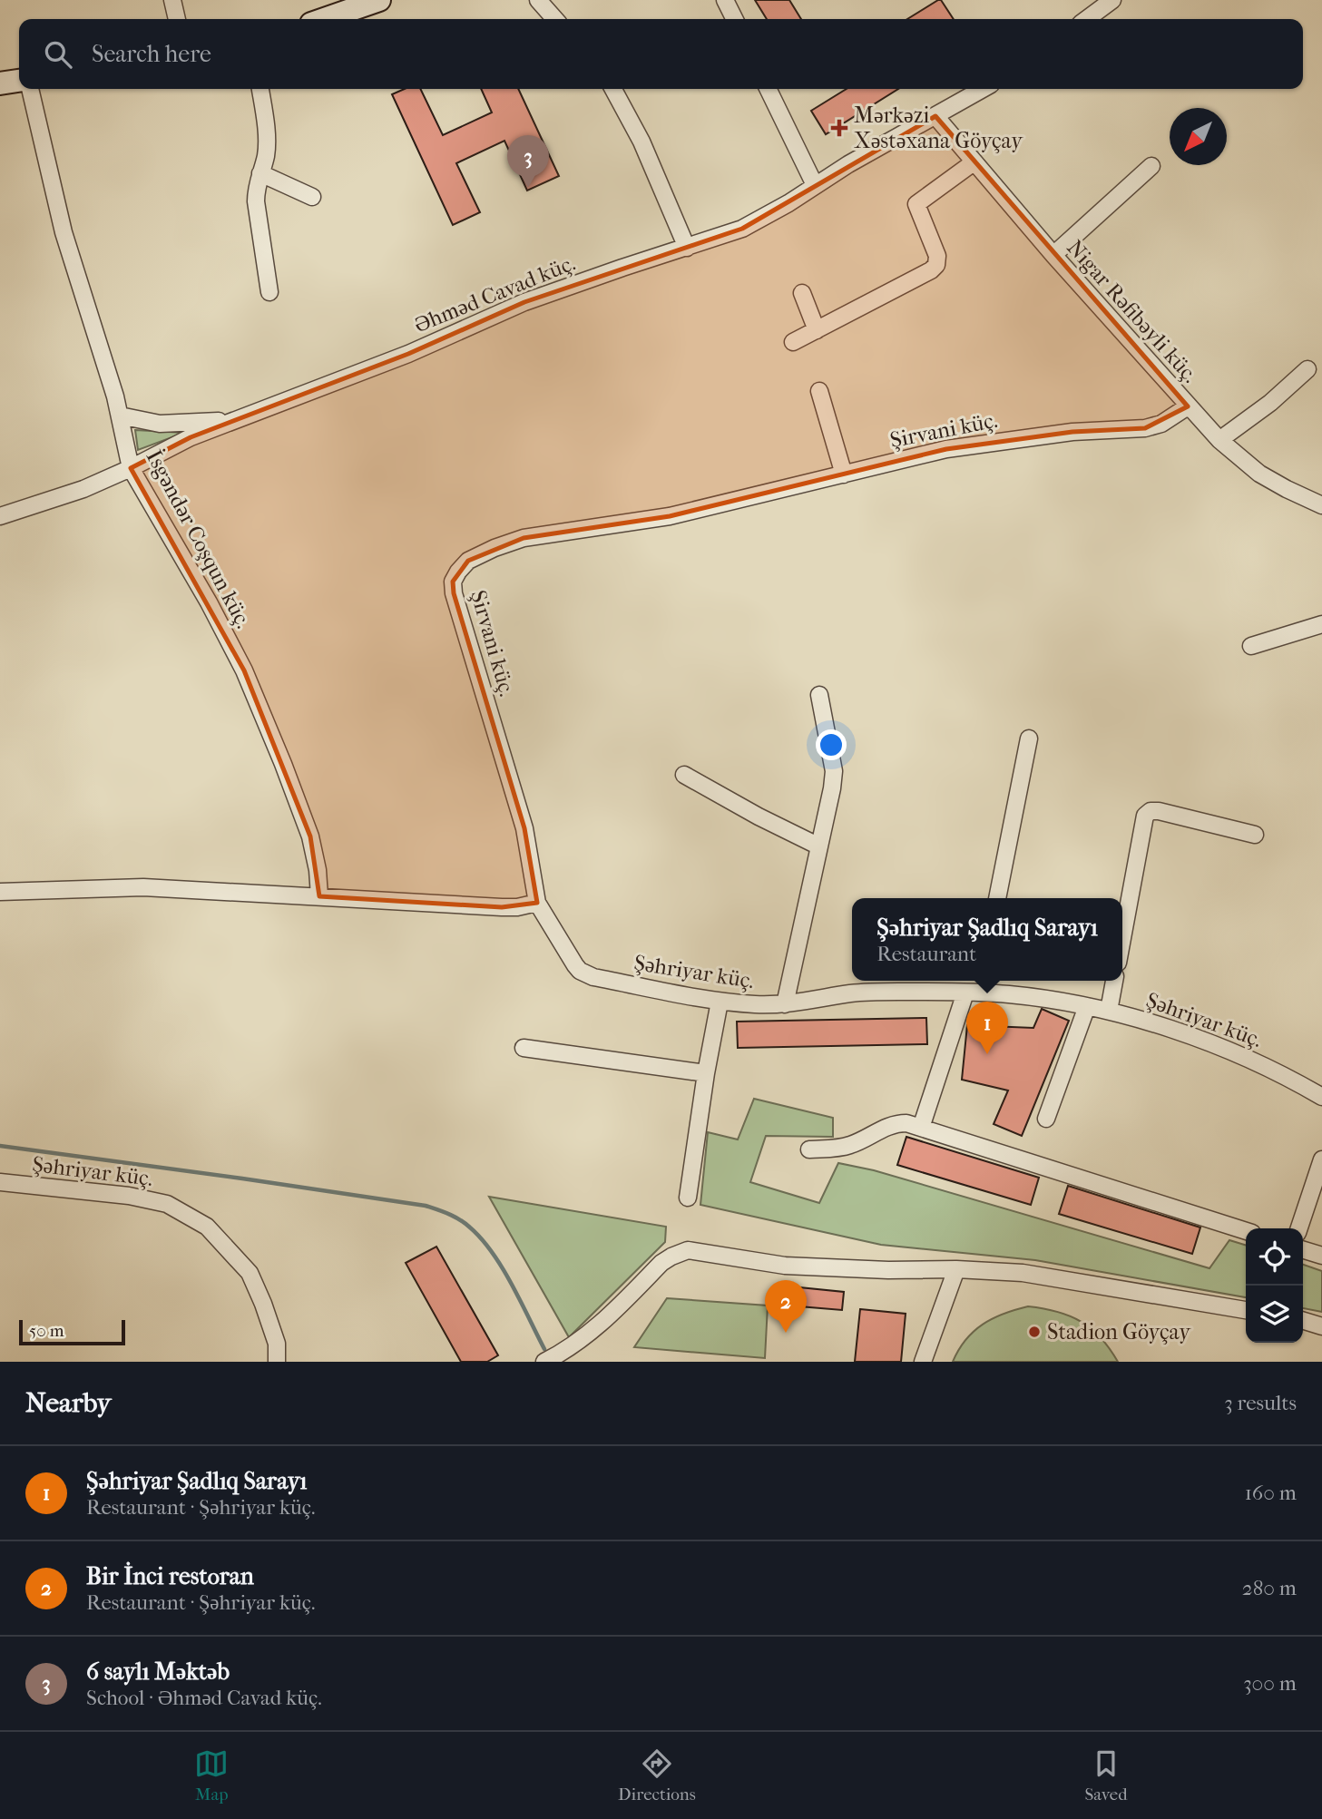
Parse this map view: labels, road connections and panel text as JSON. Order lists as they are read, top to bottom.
{
  "streets": {
    "street": [
      "Əhməd Cavad küç.",
      "Nigar Rəfibəyli küç.",
      "Şirvani küç.",
      "İsgəndər Coşqun küç.",
      "Şəhriyar küç."
    ]
  },
  "crossings": [
    ["Əhməd Cavad küç.", "Nigar Rəfibəyli küç."],
    ["Əhməd Cavad küç.", "İsgəndər Coşqun küç."],
    ["Nigar Rəfibəyli küç.", "Şirvani küç."],
    ["Şirvani küç.", "Şəhriyar küç."]
  ],
  "places": {
    "health": ["Mərkəzi Xəstəxana Göyçay"],
    "other": ["Stadion Göyçay"]
  },
  "scale_bar": "50 m",
  "north": "bottom left",
  "page": {
    "search": "Search here",
    "pins": ["3", "1", "2"],
    "popup": ["Şəhriyar Şadlıq Sarayı", "Restaurant"],
    "scale": "50 m",
    "heading": ["Nearby", "3 results"],
    "list": [
      {
        "mark": "1",
        "name": "Şəhriyar Şadlıq Sarayı",
        "note": "Restaurant · Şəhriyar küç.",
        "value": "160 m"
      },
      {
        "mark": "2",
        "name": "Bir İnci restoran",
        "note": "Restaurant · Şəhriyar küç.",
        "value": "280 m"
      },
      {
        "mark": "3",
        "name": "6 saylı Məktəb",
        "note": "School · Əhməd Cavad küç.",
        "value": "300 m"
      }
    ],
    "nav": ["Map", "Directions", "Saved"]
  }
}
